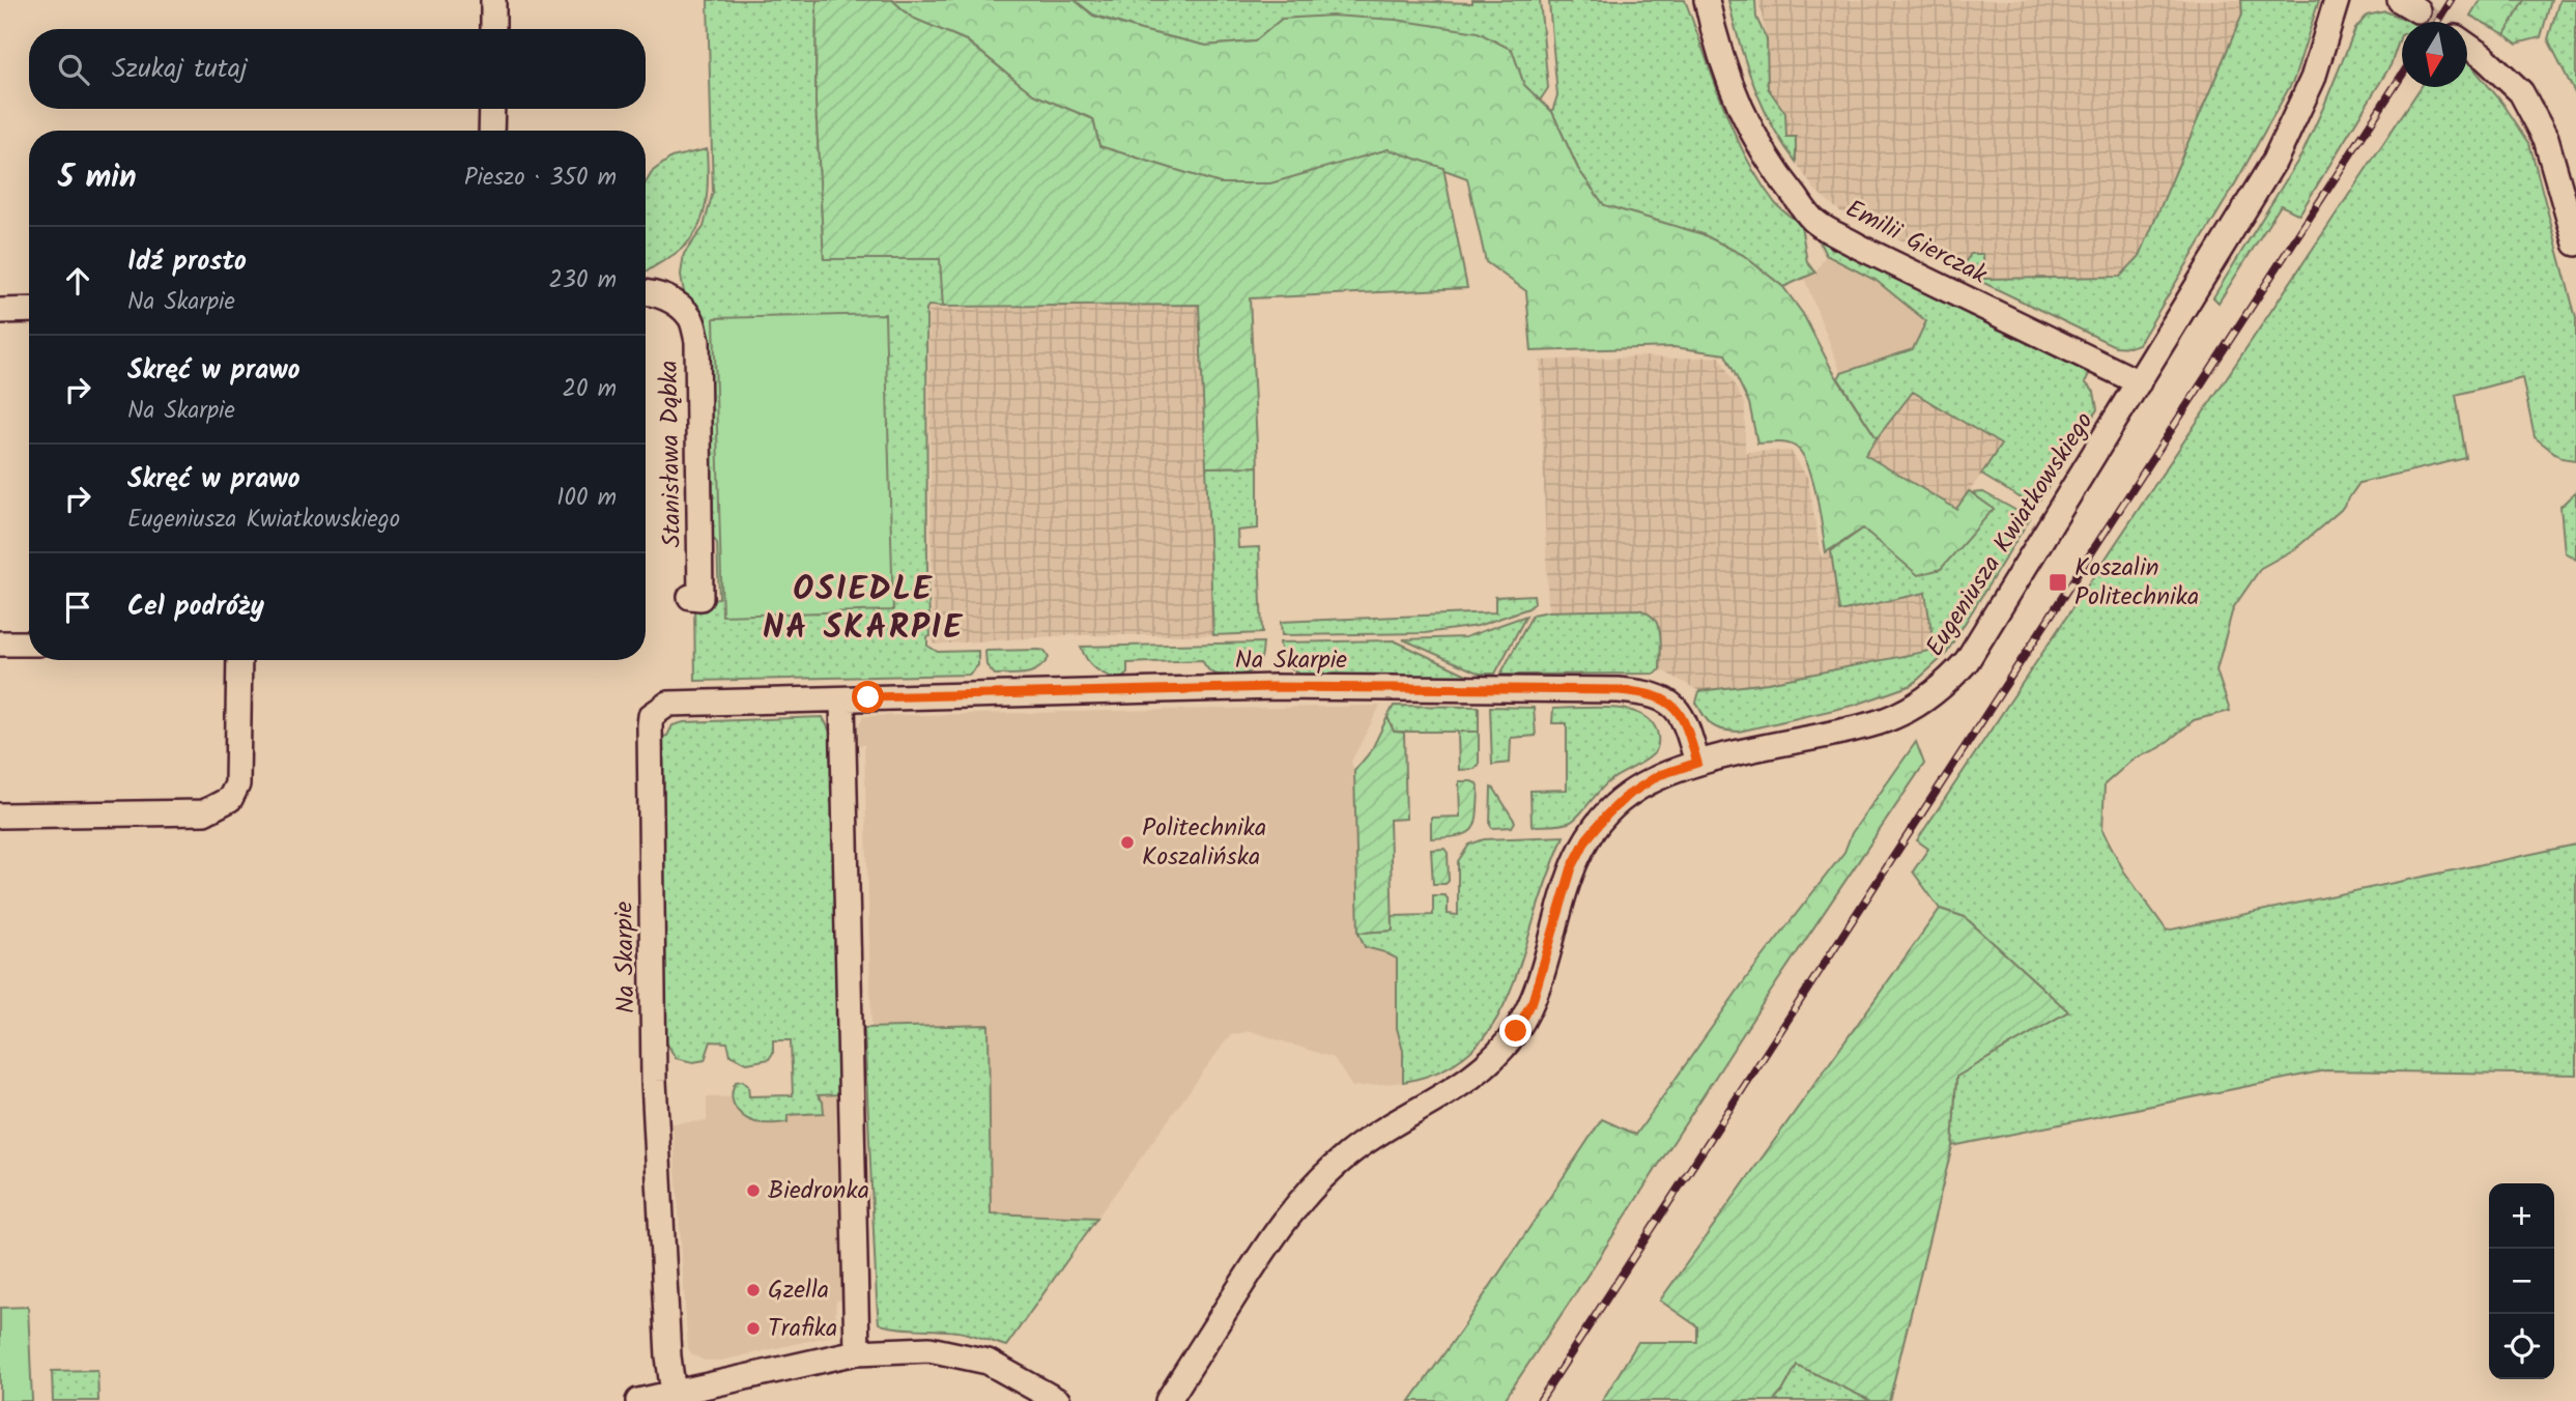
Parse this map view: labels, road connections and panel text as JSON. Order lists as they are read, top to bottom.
{
  "streets": {
    "street": [
      "Emilii Gierczak",
      "Stanisława Dąbka",
      "Eugeniusza Kwiatkowskiego",
      "Na Skarpie"
    ]
  },
  "crossings": [
    ["Emilii Gierczak", "Eugeniusza Kwiatkowskiego"],
    ["Eugeniusza Kwiatkowskiego", "Na Skarpie"]
  ],
  "districts": ["OSIEDLE NA SKARPIE"],
  "places": {
    "transit": ["Koszalin Politechnika"],
    "other": [
      "Politechnika Koszalińska",
      "Biedronka",
      "Gzella",
      "Trafika"
    ]
  },
  "north": "bottom",
  "page": {
    "search": "Szukaj tutaj",
    "heading": ["5 min", "Pieszo · 350 m"],
    "list": [
      ["Idź prosto", "Na Skarpie", "230 m"],
      ["Skręć w prawo", "Na Skarpie", "20 m"],
      ["Skręć w prawo", "Eugeniusza Kwiatkowskiego", "100 m"],
      "Cel podróży"
    ],
    "map_buttons": ["+", "−"]
  }
}
